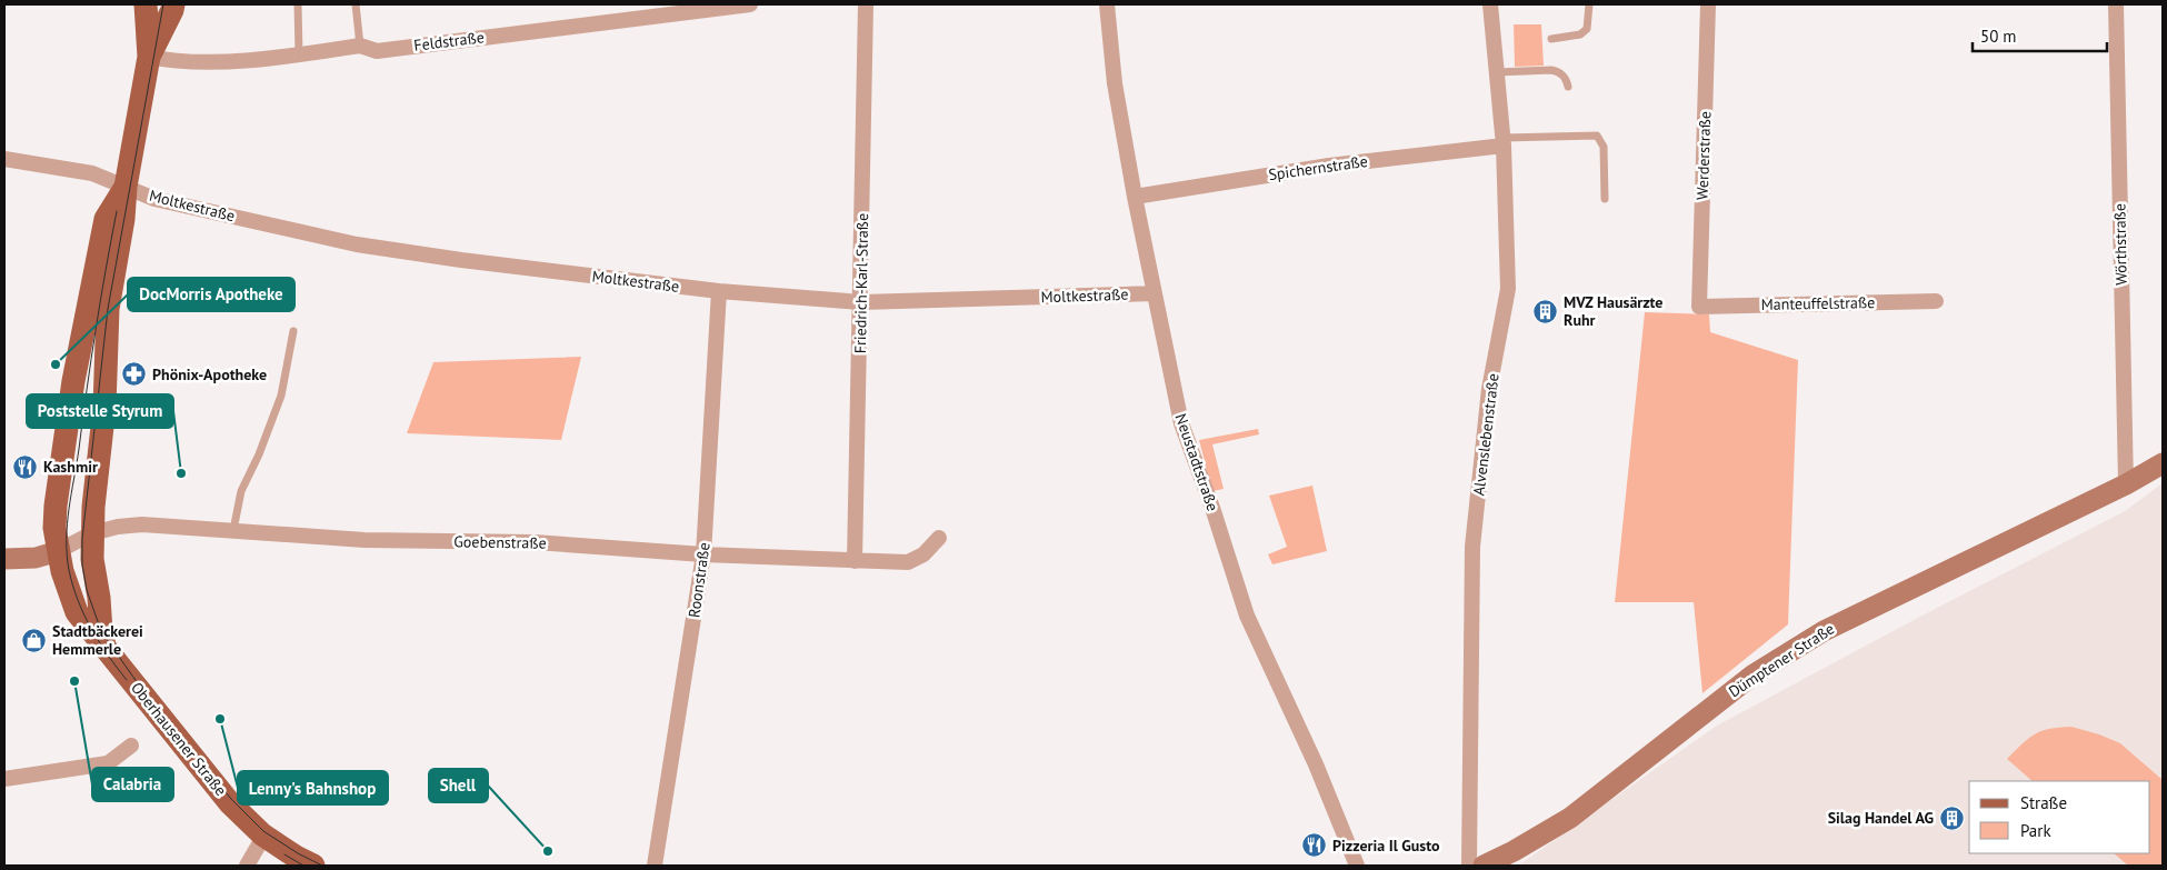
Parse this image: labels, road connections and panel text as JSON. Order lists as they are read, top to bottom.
{
  "streets": {
    "main road": ["Oberhausener Straße"],
    "street": [
      "Feldstraße",
      "Werderstraße",
      "Spichernstraße",
      "Moltkestraße",
      "Wörthstraße",
      "Friedrich-Karl-Straße",
      "Manteuffelstraße",
      "Alvenslebenstraße",
      "Neustadtstraße",
      "Goebenstraße",
      "Roonstraße",
      "Dümptener Straße"
    ]
  },
  "crossings": [
    ["Feldstraße", "Oberhausener Straße"],
    ["Werderstraße", "Manteuffelstraße"],
    ["Spichernstraße", "Alvenslebenstraße"],
    ["Spichernstraße", "Neustadtstraße"],
    ["Moltkestraße", "Friedrich-Karl-Straße"],
    ["Moltkestraße", "Neustadtstraße"],
    ["Moltkestraße", "Roonstraße"],
    ["Moltkestraße", "Oberhausener Straße"],
    ["Wörthstraße", "Dümptener Straße"],
    ["Friedrich-Karl-Straße", "Goebenstraße"],
    ["Goebenstraße", "Roonstraße"],
    ["Goebenstraße", "Oberhausener Straße"]
  ],
  "places": {
    "building": ["MVZ Hausärzte Ruhr", "Silag Handel AG"],
    "other": [
      "DocMorris Apotheke",
      "Poststelle Styrum",
      "Calabria",
      "Lenny's Bahnshop",
      "Shell"
    ],
    "pharmacy": ["Phönix-Apotheke"],
    "restaurant": ["Kashmir", "Pizzeria Il Gusto"],
    "shop": ["Stadtbäckerei Hemmerle"]
  },
  "legend": ["Straße", "Park"],
  "scale_bar": "50 m"
}
